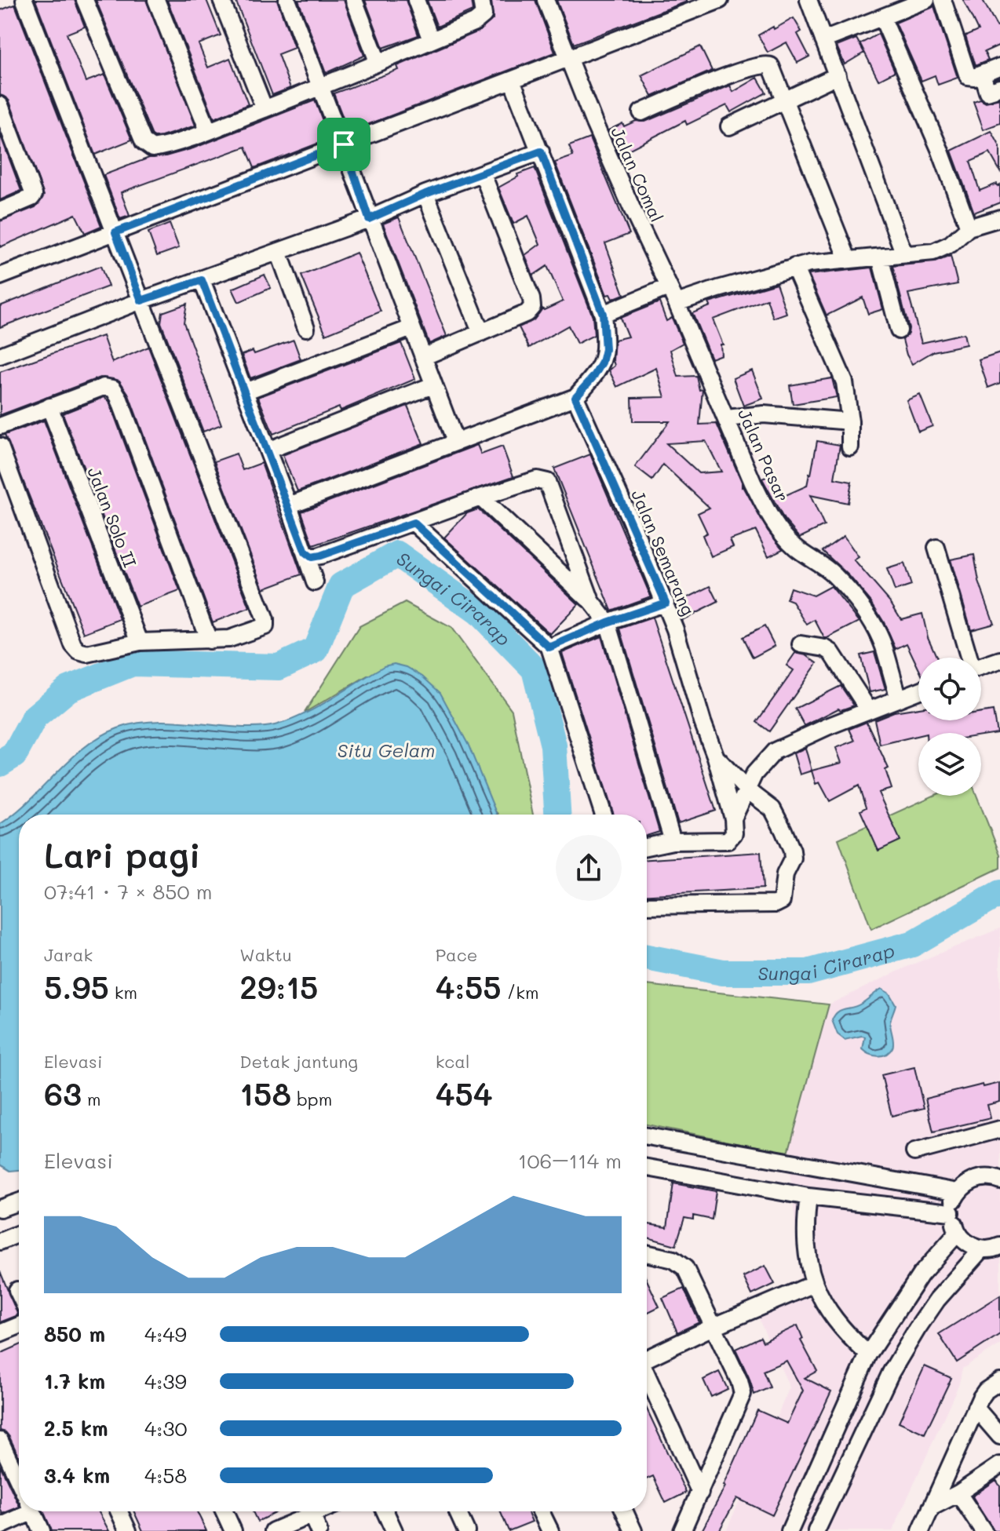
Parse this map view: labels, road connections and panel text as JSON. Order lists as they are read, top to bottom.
{
  "streets": {
    "street": [
      "Jalan Comal",
      "Jalan Pasar",
      "Jalan Solo II",
      "Jalan Semarang"
    ]
  },
  "crossings": [
    ["Jalan Comal", "Jalan Pasar"]
  ],
  "water": ["Sungai Cirarap", "Situ Gelam"],
  "page": {
    "heading": ["Lari pagi", "07:41 · 7 × 850 m"],
    "stats": [
      ["Jarak", "5.95 km"],
      ["Waktu", "29:15"],
      ["Pace", "4:55 /km"],
      ["Elevasi", "63 m"],
      ["Detak jantung", "158 bpm"],
      ["kcal", "454"]
    ],
    "chart": ["Elevasi", "106–114 m"],
    "list": [
      {
        "name": "850 m",
        "note": "4:49"
      },
      {
        "name": "1.7 km",
        "note": "4:39"
      },
      {
        "name": "2.5 km",
        "note": "4:30"
      },
      {
        "name": "3.4 km",
        "note": "4:58"
      }
    ]
  }
}
